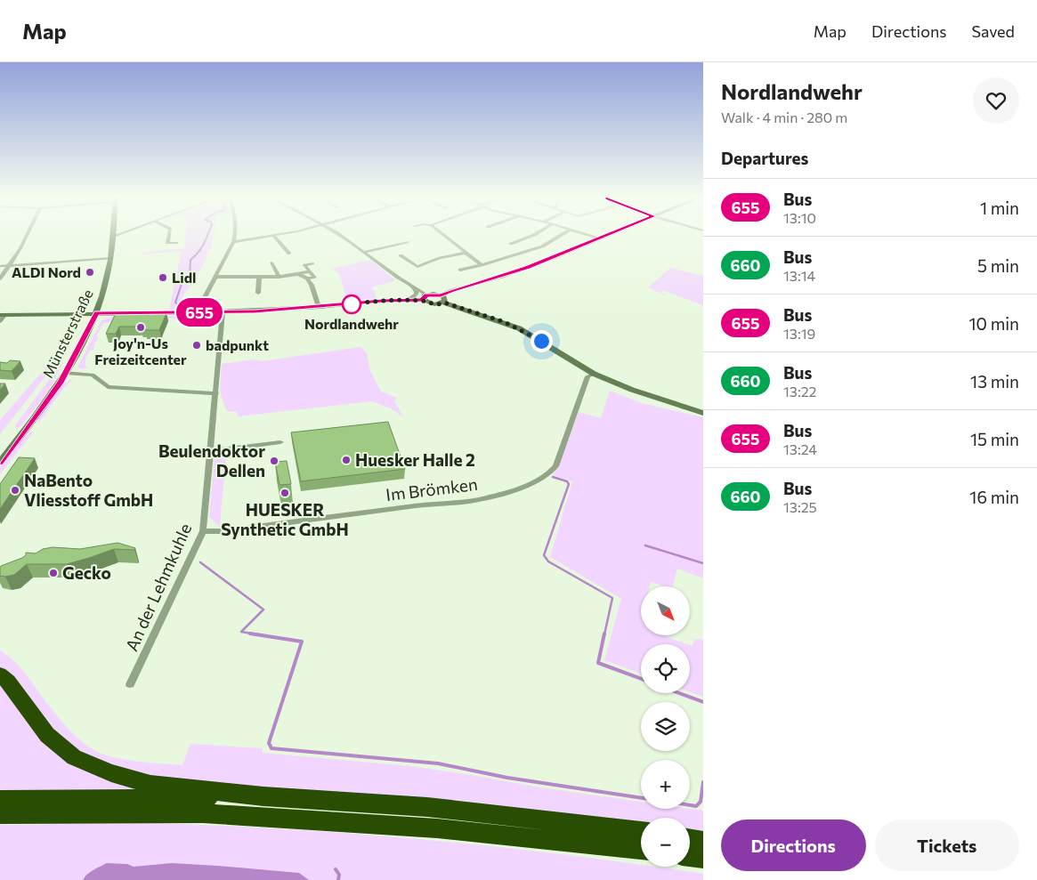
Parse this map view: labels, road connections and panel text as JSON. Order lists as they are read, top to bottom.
{
  "streets": {
    "main road": ["Münsterstraße"],
    "street": ["Im Brömken", "An der Lehmkuhle"]
  },
  "crossings": [
    ["Im Brömken", "An der Lehmkuhle"]
  ],
  "places": [
    "ALDI Nord",
    "Lidl",
    "Nordlandwehr",
    "Joy'n-Us Freizeitcenter",
    "badpunkt",
    "Huesker Halle 2",
    "Beulendoktor Dellen",
    "NaBento Vliesstoff GmbH",
    "HUESKER Synthetic GmbH",
    "Gecko"
  ],
  "lines": ["bus line 655"],
  "north": "bottom right",
  "page": {
    "header": "Map",
    "nav": ["Map", "Directions", "Saved"],
    "on_map": "655",
    "heading": [
      ["Nordlandwehr", "Walk · 4 min · 280 m"],
      "Departures"
    ],
    "list": [
      {
        "mark": "655",
        "name": "Bus",
        "note": "13:10",
        "value": "1 min"
      },
      {
        "mark": "660",
        "name": "Bus",
        "note": "13:14",
        "value": "5 min"
      },
      {
        "mark": "655",
        "name": "Bus",
        "note": "13:19",
        "value": "10 min"
      },
      {
        "mark": "660",
        "name": "Bus",
        "note": "13:22",
        "value": "13 min"
      },
      {
        "mark": "655",
        "name": "Bus",
        "note": "13:24",
        "value": "15 min"
      },
      {
        "mark": "660",
        "name": "Bus",
        "note": "13:25",
        "value": "16 min"
      }
    ],
    "map_buttons": ["+", "−"],
    "buttons": ["Directions", "Tickets"]
  }
}
